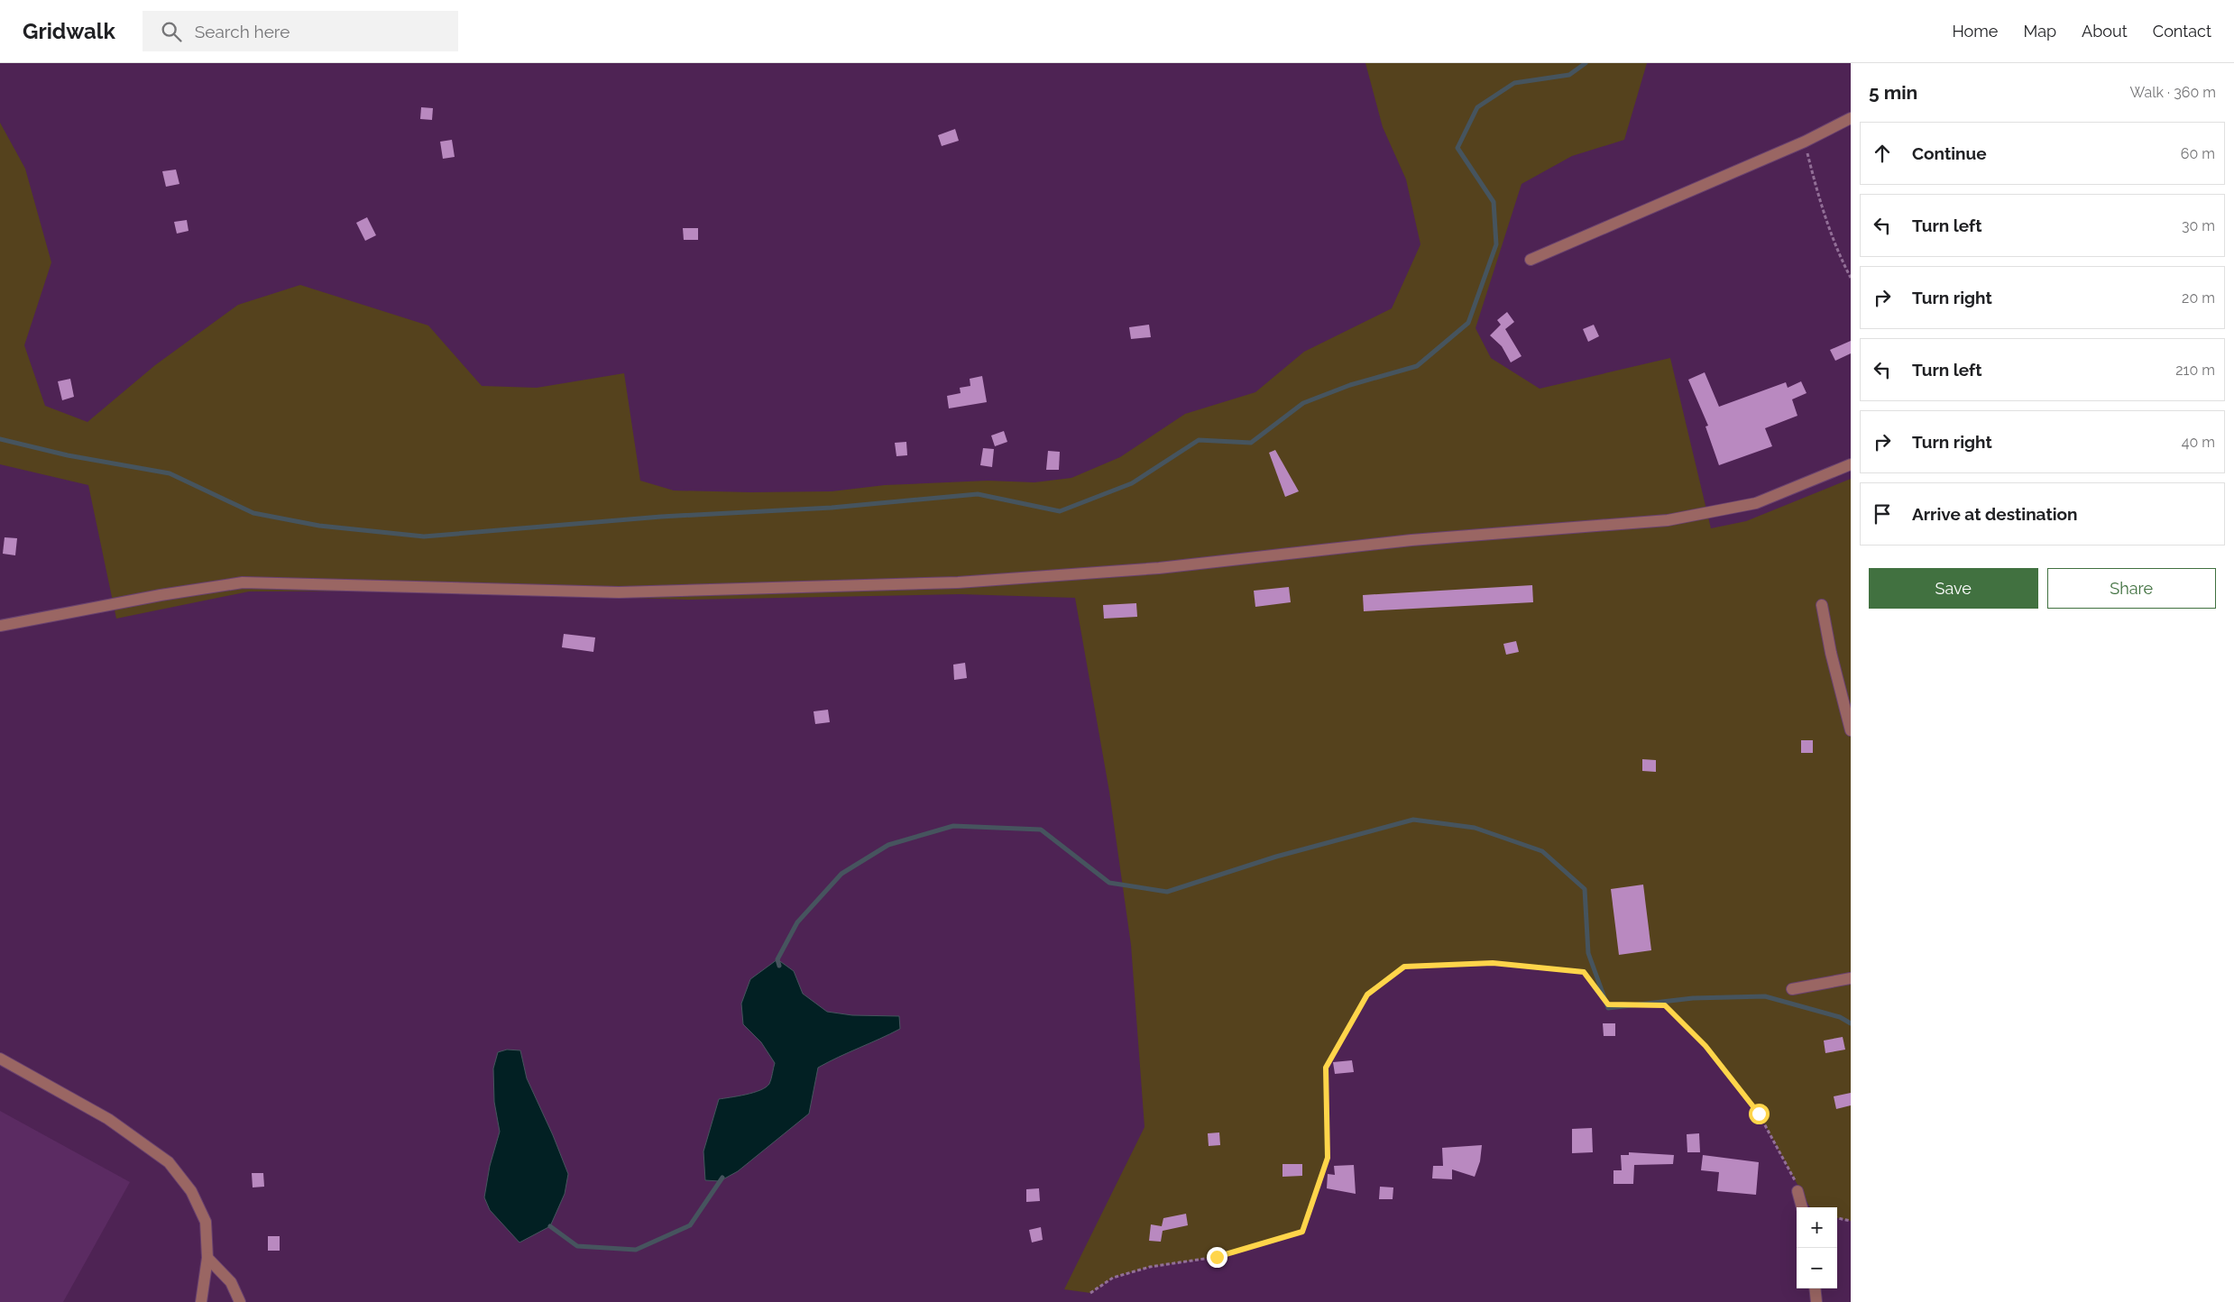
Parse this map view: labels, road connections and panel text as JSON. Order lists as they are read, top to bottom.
{
  "page": {
    "header": "Gridwalk",
    "search": "Search here",
    "nav": [
      "Home",
      "Map",
      "About",
      "Contact"
    ],
    "heading": ["5 min", "Walk · 360 m"],
    "list": [
      ["Continue", "60 m"],
      ["Turn left", "30 m"],
      ["Turn right", "20 m"],
      ["Turn left", "210 m"],
      ["Turn right", "40 m"],
      "Arrive at destination"
    ],
    "buttons": ["Save", "Share"],
    "map_buttons": ["+", "−"]
  }
}
